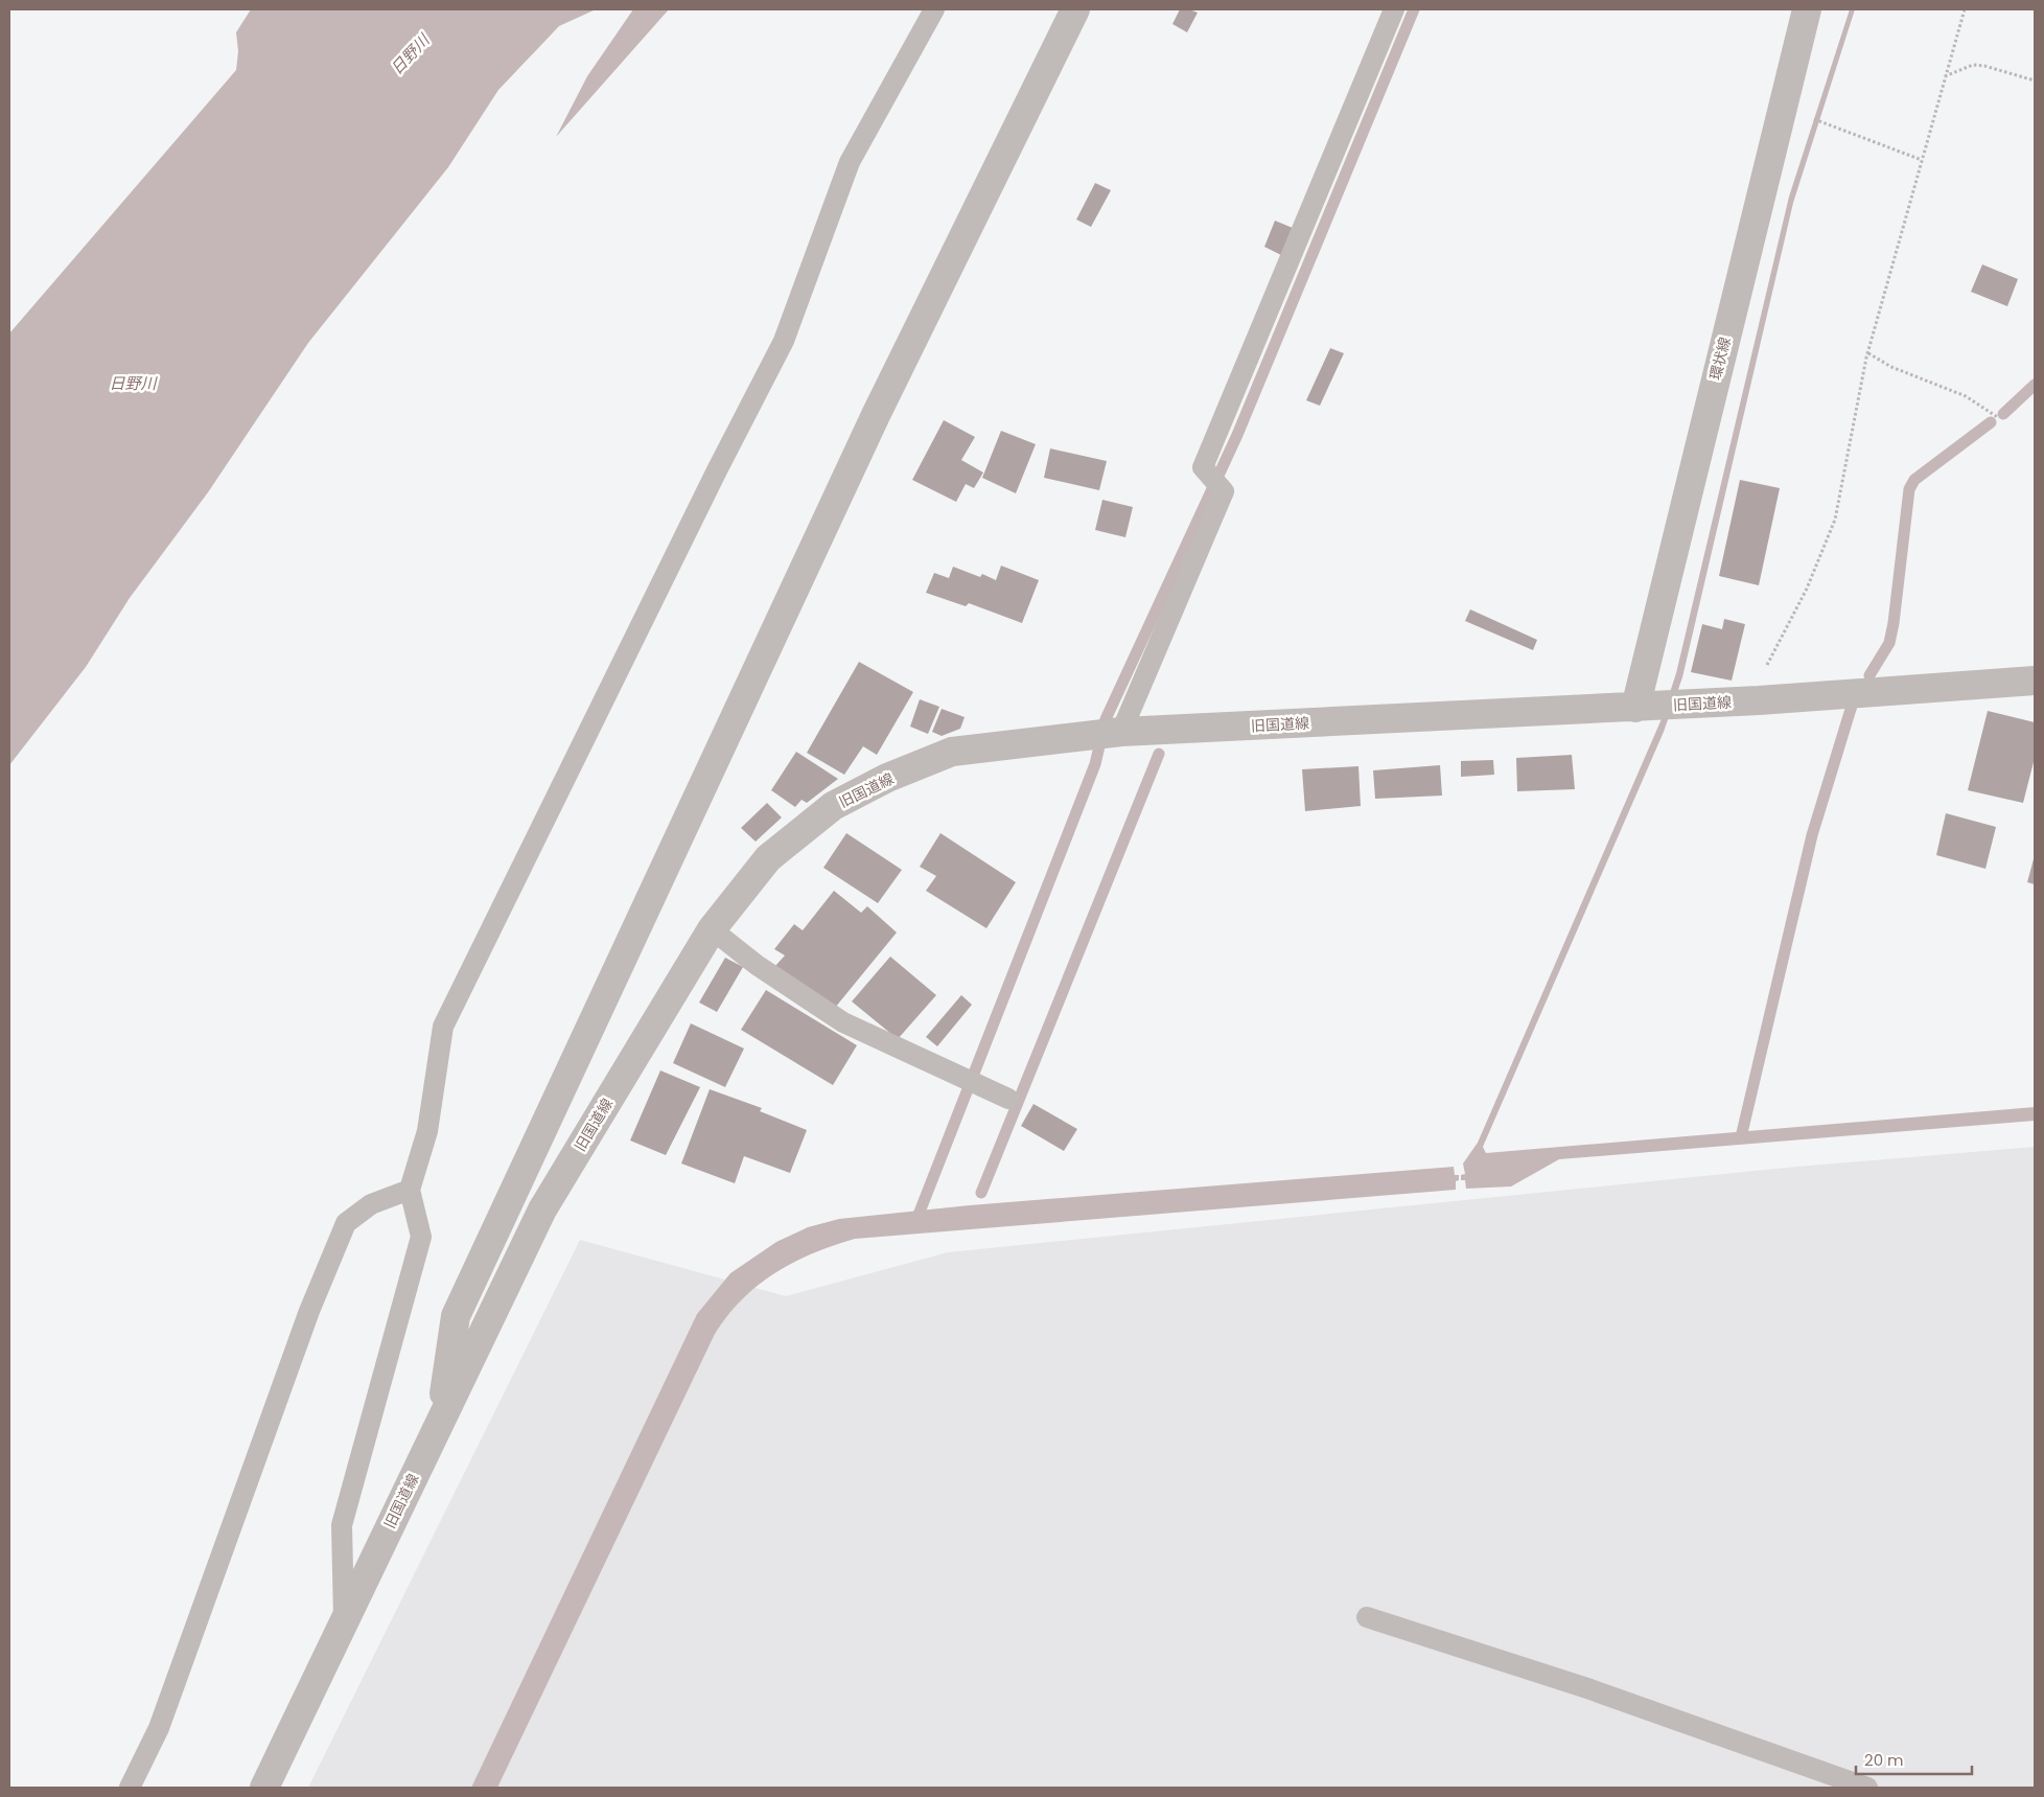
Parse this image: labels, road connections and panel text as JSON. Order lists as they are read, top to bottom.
{
  "streets": {
    "street": ["環状線", "旧国道線"]
  },
  "crossings": [
    ["環状線", "旧国道線"]
  ],
  "water": ["日野川"],
  "scale_bar": "20 m"
}
